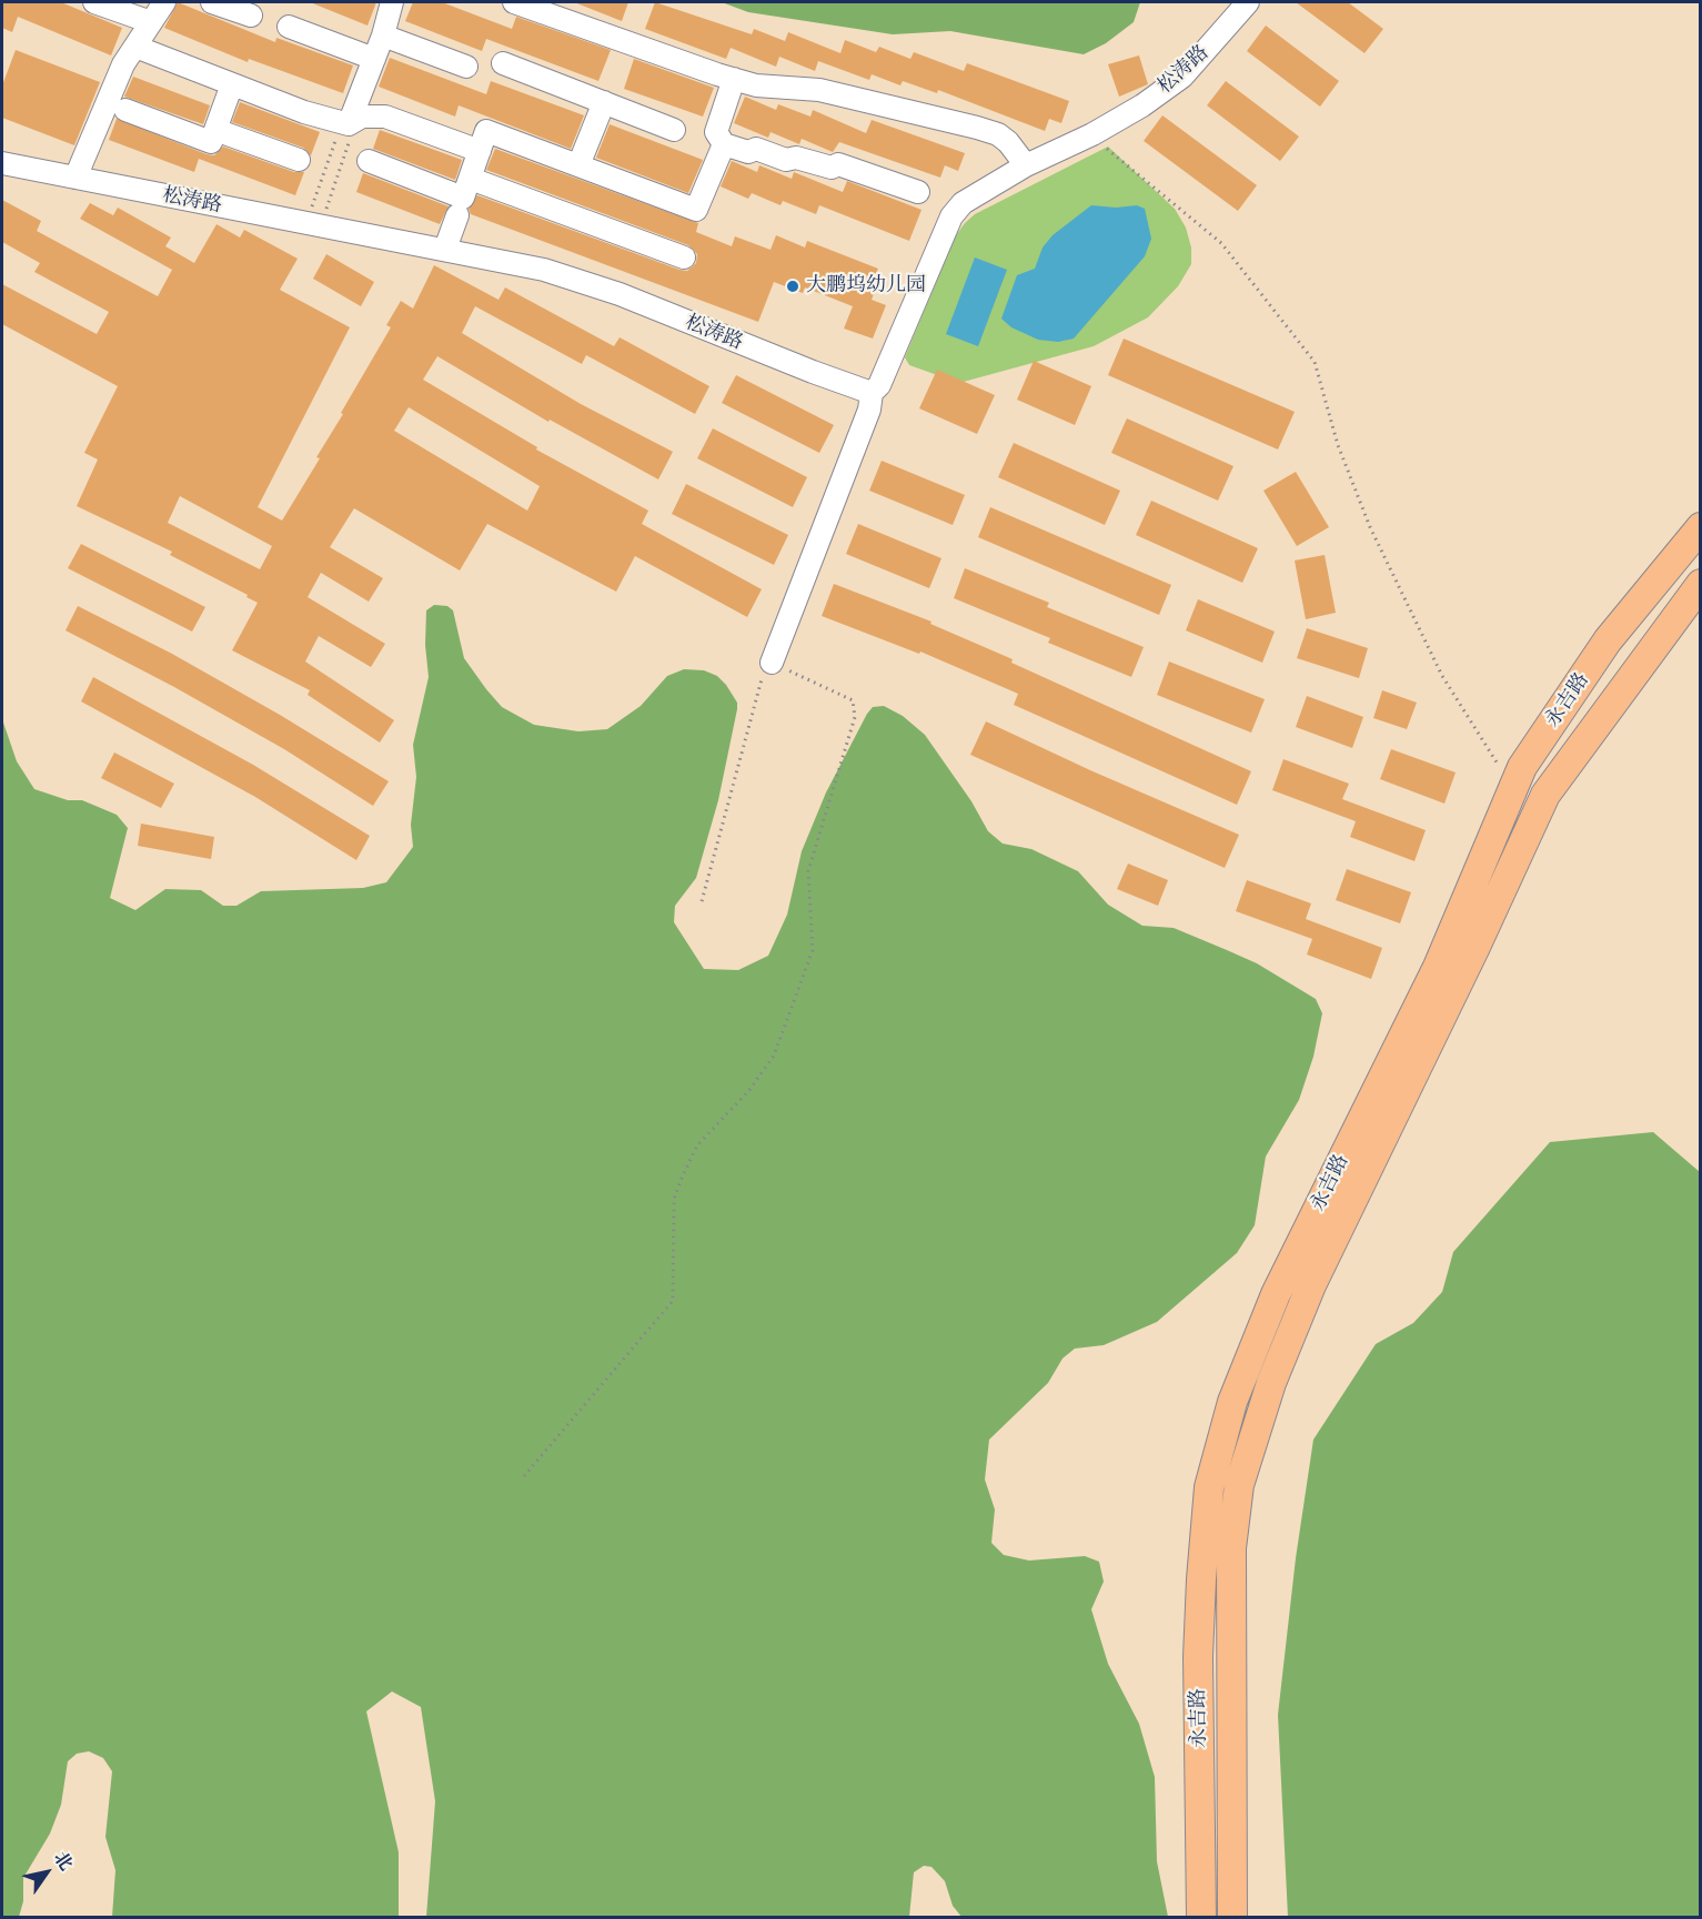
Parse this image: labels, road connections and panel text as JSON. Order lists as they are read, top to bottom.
{
  "streets": {
    "main road": ["永吉路"],
    "street": ["松涛路"]
  },
  "places": ["大鹏坞幼儿园"],
  "north": "top right"
}
